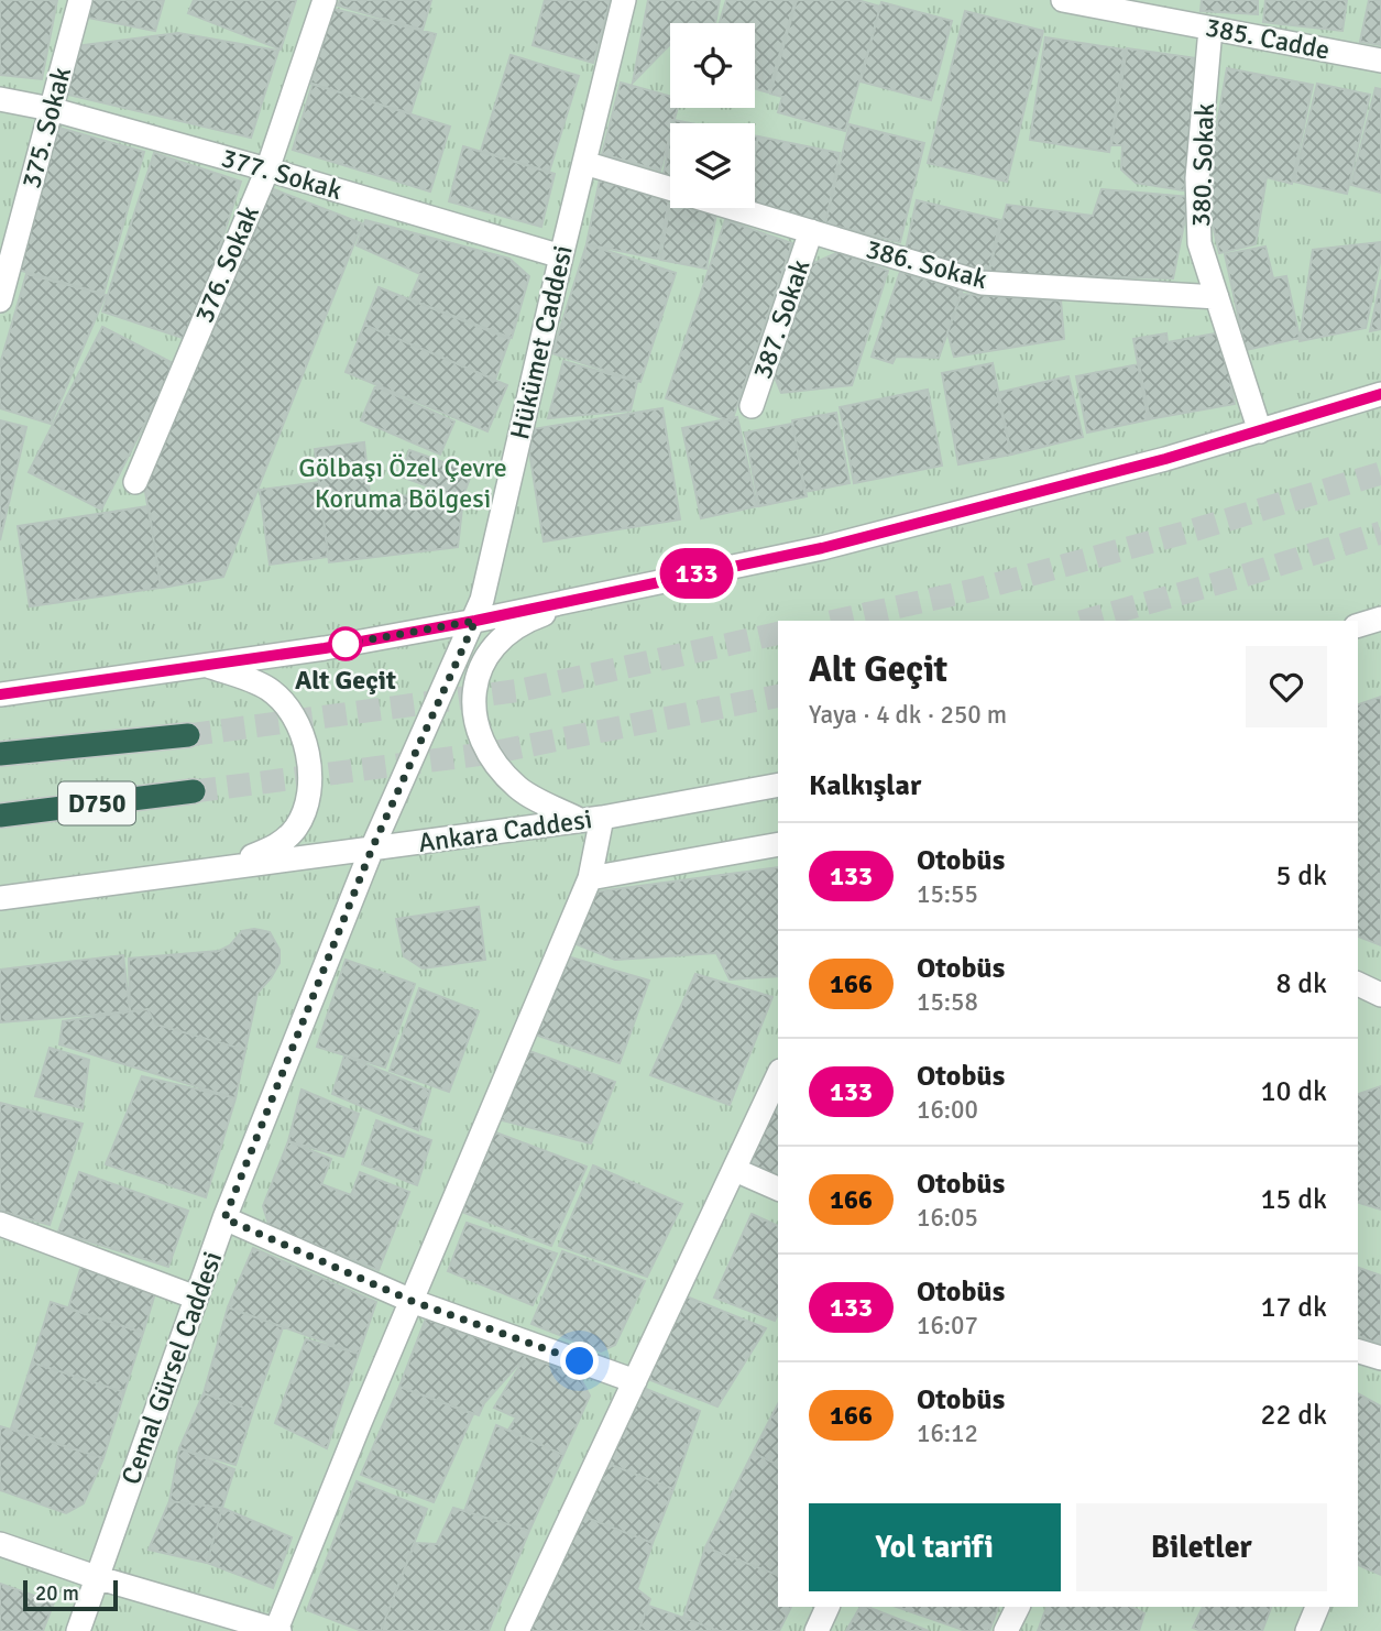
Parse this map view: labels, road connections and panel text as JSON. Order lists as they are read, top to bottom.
{
  "streets": {
    "highway": ["D750"],
    "street": [
      "385. Cadde",
      "375. Sokak",
      "380. Sokak",
      "377. Sokak",
      "376. Sokak",
      "386. Sokak",
      "387. Sokak",
      "Hükümet Caddesi",
      "Ankara Caddesi",
      "Cemal Gürsel Caddesi"
    ]
  },
  "crossings": [
    ["385. Cadde", "380. Sokak"],
    ["375. Sokak", "377. Sokak"],
    ["380. Sokak", "386. Sokak"],
    ["377. Sokak", "376. Sokak"],
    ["377. Sokak", "Hükümet Caddesi"],
    ["386. Sokak", "387. Sokak"],
    ["386. Sokak", "Hükümet Caddesi"],
    ["Hükümet Caddesi", "Ankara Caddesi"],
    ["Hükümet Caddesi", "Cemal Gürsel Caddesi"],
    ["Ankara Caddesi", "Cemal Gürsel Caddesi"]
  ],
  "parks": ["Gölbaşı Özel Çevre Koruma Bölgesi"],
  "places": ["Alt Geçit"],
  "lines": ["bus line 133"],
  "scale_bar": "20 m",
  "page": {
    "on_map": "133",
    "heading": [
      ["Alt Geçit", "Yaya · 4 dk · 250 m"],
      "Kalkışlar"
    ],
    "list": [
      {
        "mark": "133",
        "name": "Otobüs",
        "note": "15:55",
        "value": "5 dk"
      },
      {
        "mark": "166",
        "name": "Otobüs",
        "note": "15:58",
        "value": "8 dk"
      },
      {
        "mark": "133",
        "name": "Otobüs",
        "note": "16:00",
        "value": "10 dk"
      },
      {
        "mark": "166",
        "name": "Otobüs",
        "note": "16:05",
        "value": "15 dk"
      },
      {
        "mark": "133",
        "name": "Otobüs",
        "note": "16:07",
        "value": "17 dk"
      },
      {
        "mark": "166",
        "name": "Otobüs",
        "note": "16:12",
        "value": "22 dk"
      }
    ],
    "buttons": ["Yol tarifi", "Biletler"],
    "scale": "20 m"
  }
}
